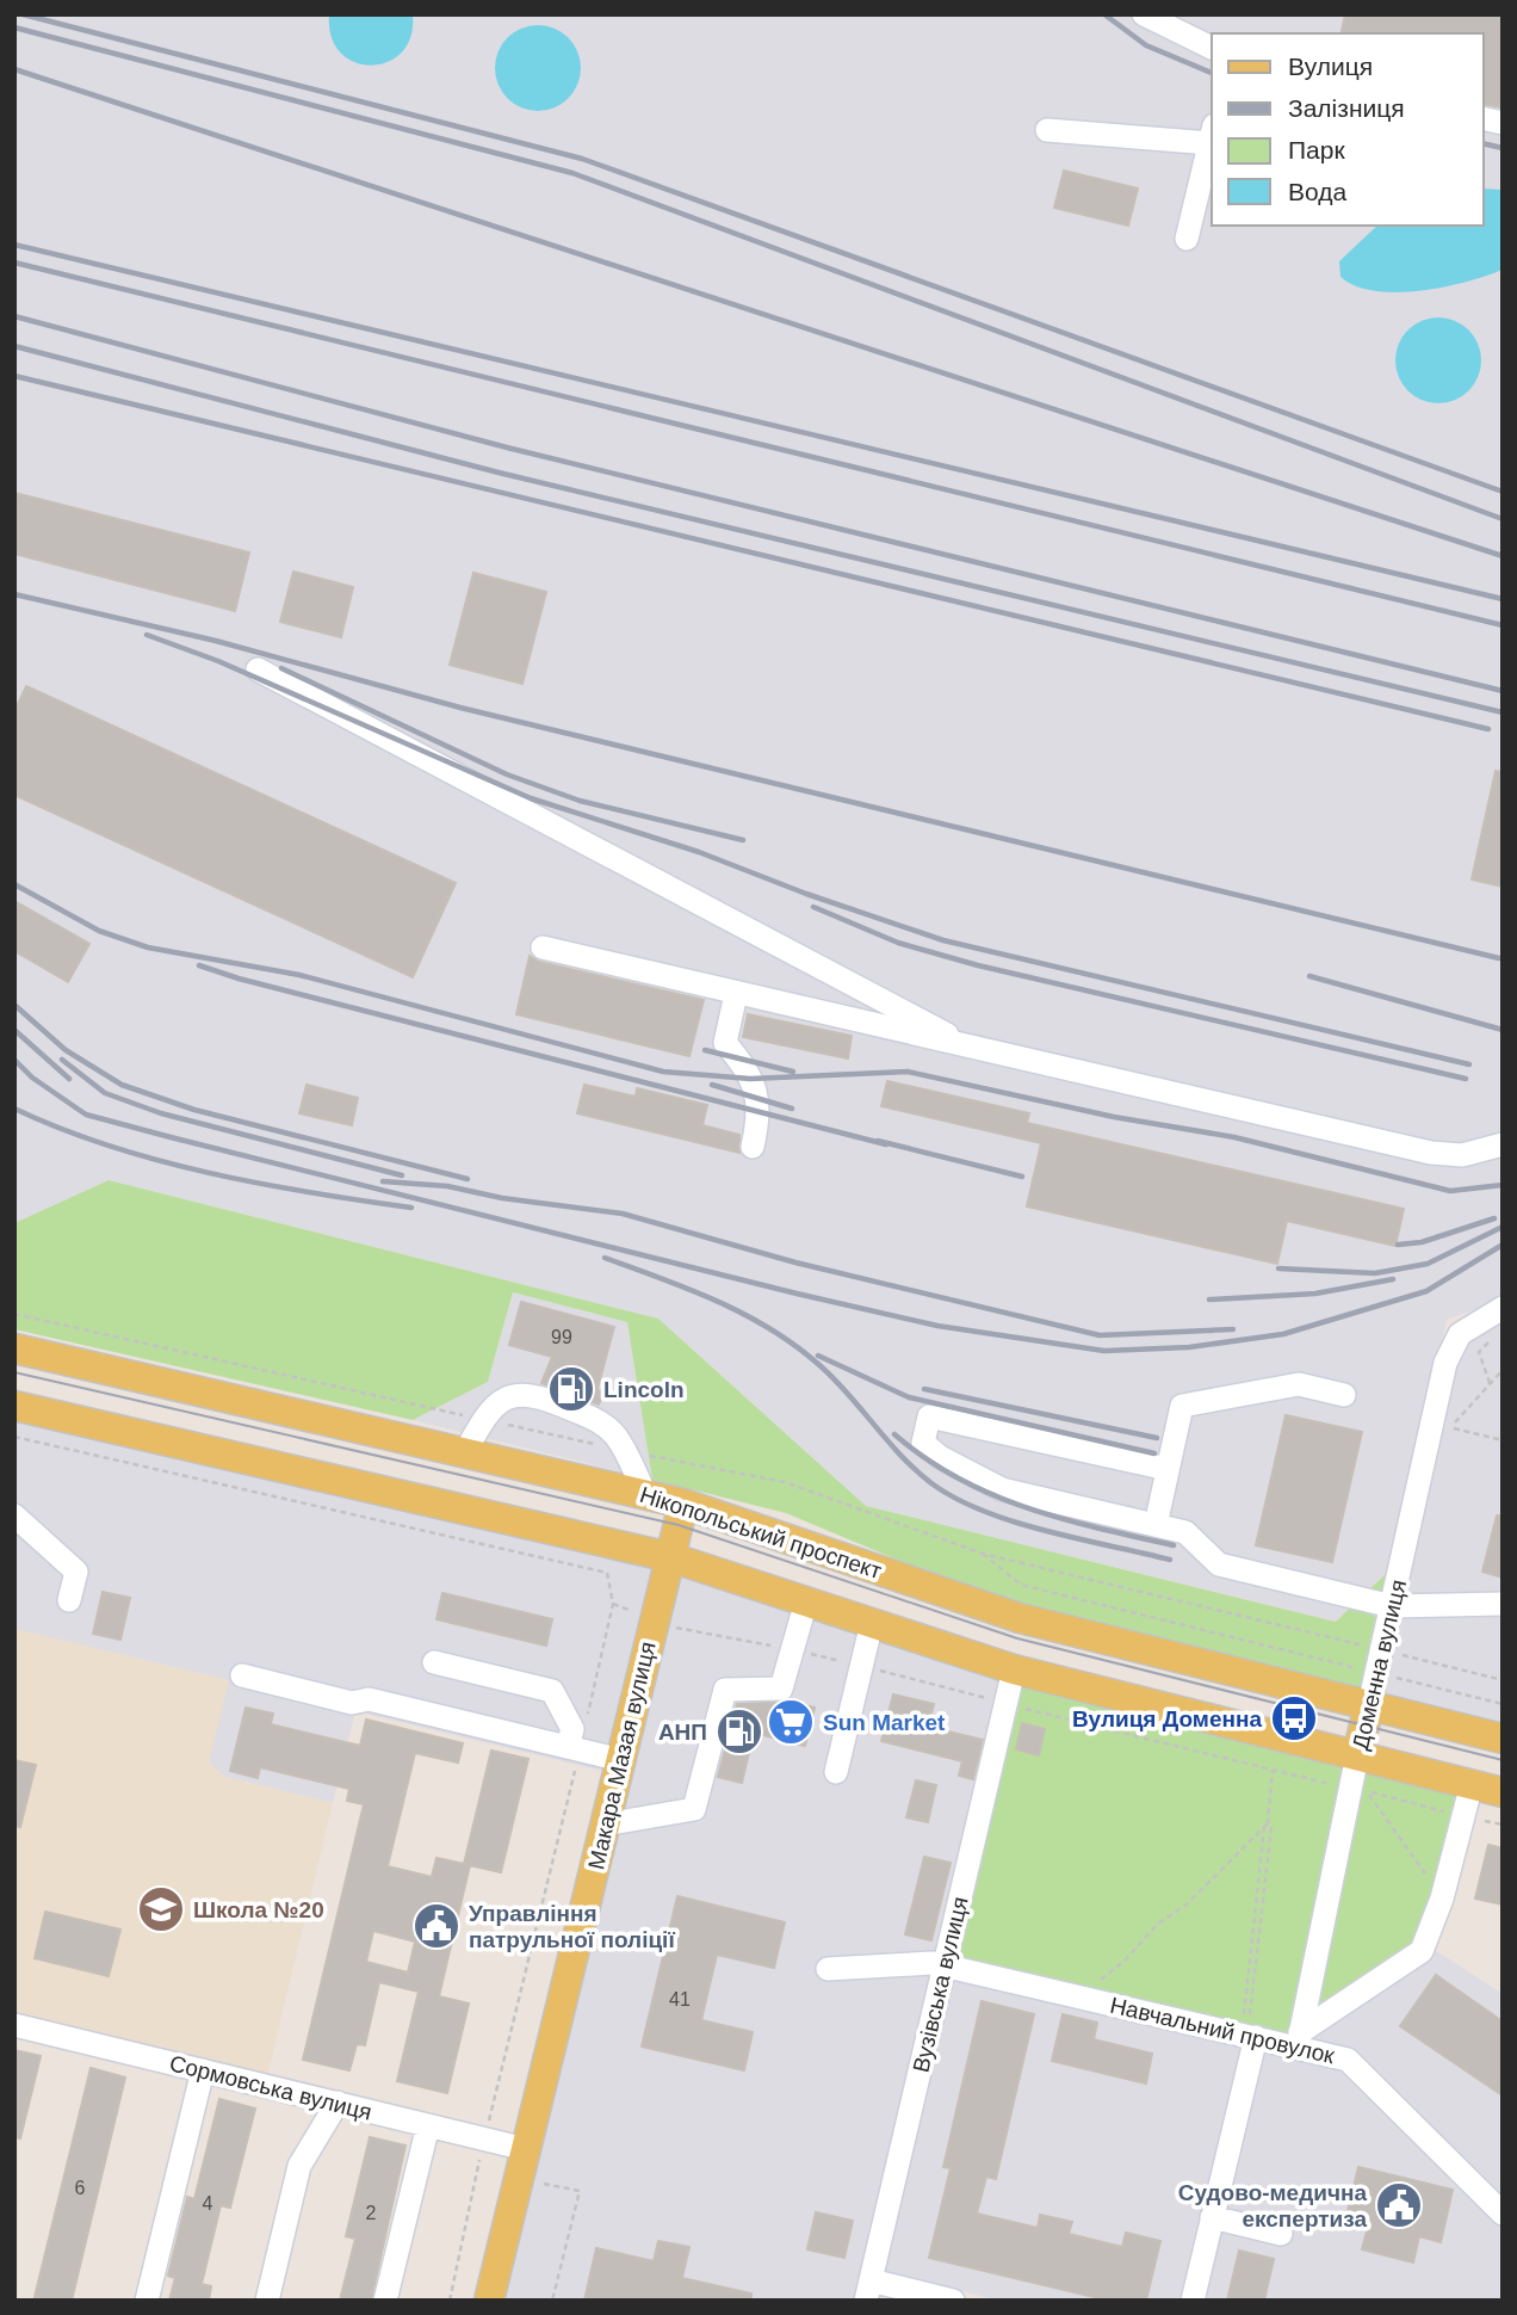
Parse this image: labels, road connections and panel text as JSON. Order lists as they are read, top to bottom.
{
  "streets": {
    "main road": ["Нікопольський проспект", "Доменна вулиця", "Макара Мазая вулиця"],
    "street": ["Вузівська вулиця", "Навчальний провулок", "Сормовська вулиця"]
  },
  "crossings": [
    ["Нікопольський проспект", "Доменна вулиця"],
    ["Нікопольський проспект", "Макара Мазая вулиця"],
    ["Доменна вулиця", "Навчальний провулок"],
    ["Макара Мазая вулиця", "Сормовська вулиця"],
    ["Вузівська вулиця", "Навчальний провулок"]
  ],
  "places": {
    "fuel station": ["Lincoln", "АНП"],
    "bus stop": ["Вулиця Доменна"],
    "supermarket": ["Sun Market"],
    "school or university": ["Школа №20"],
    "public building": ["Управління патрульної поліції", "Судово-медична експертиза"]
  },
  "house_numbers": [
    "99",
    "41",
    "6",
    "4",
    "2"
  ],
  "legend": [
    "Вулиця",
    "Залізниця",
    "Парк",
    "Вода"
  ]
}
